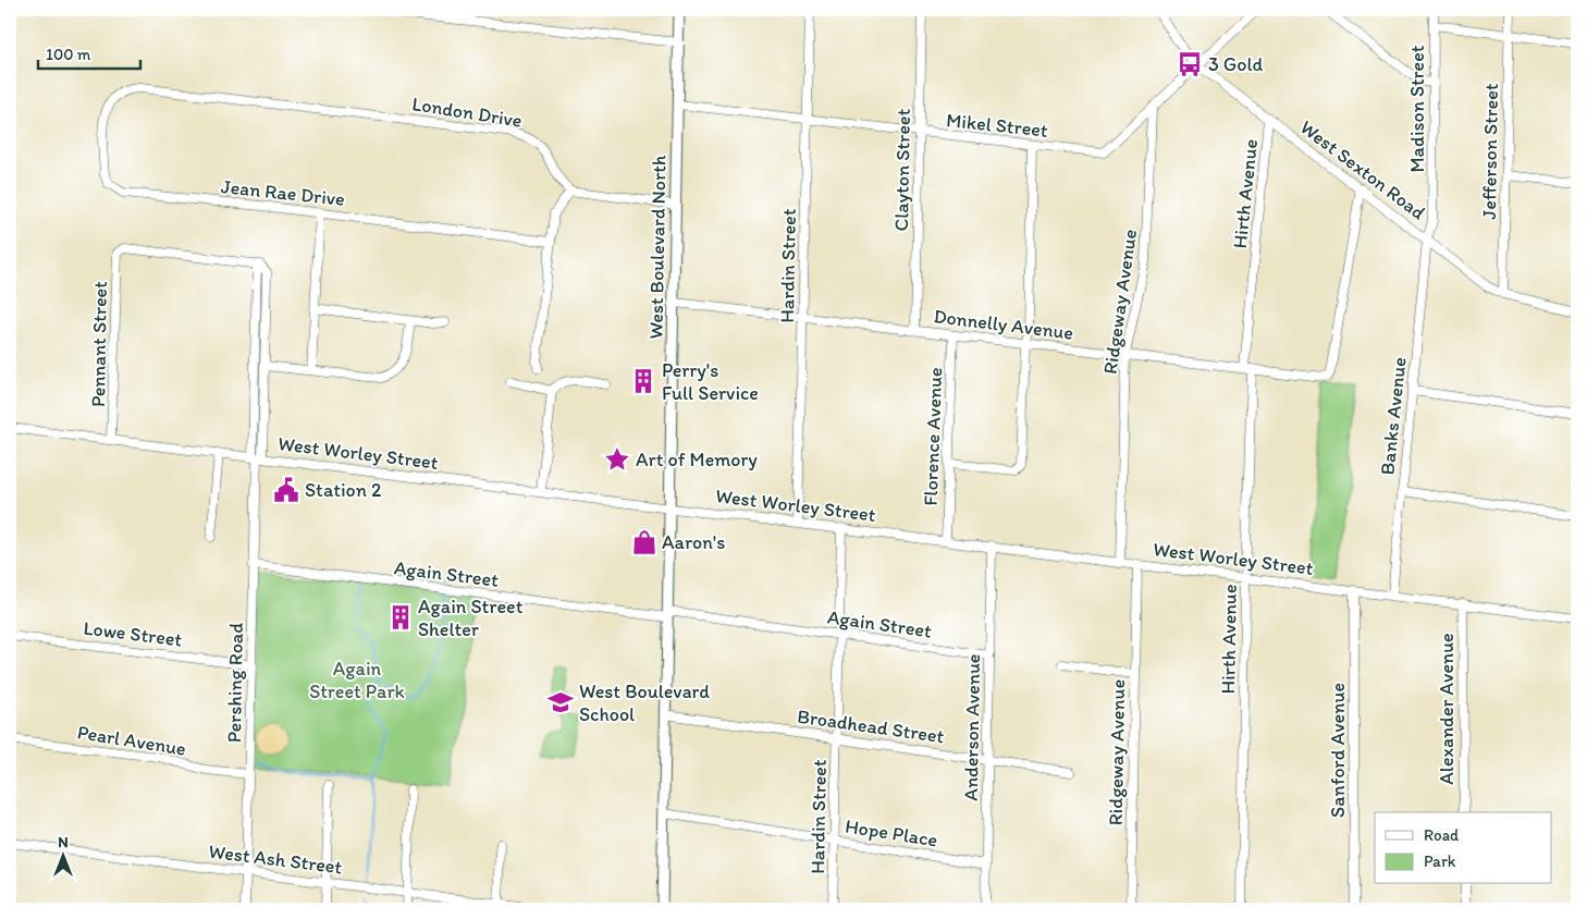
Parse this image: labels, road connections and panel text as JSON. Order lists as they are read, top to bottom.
{
  "streets": {
    "main road": ["West Boulevard North"],
    "street": [
      "Madison Street",
      "London Drive",
      "Mikel Street",
      "Jefferson Street",
      "Clayton Street",
      "West Sexton Road",
      "Jean Rae Drive",
      "Hirth Avenue",
      "Hardin Street",
      "Ridgeway Avenue",
      "Donnelly Avenue",
      "Pennant Street",
      "Banks Avenue",
      "Florence Avenue",
      "West Worley Street",
      "Again Street",
      "Lowe Street",
      "Pershing Road",
      "Alexander Avenue",
      "Broadhead Street",
      "Anderson Avenue",
      "Pearl Avenue",
      "Sanford Avenue",
      "Hope Place",
      "West Ash Street"
    ]
  },
  "crossings": [
    ["Madison Street", "West Sexton Road"],
    ["Madison Street", "Banks Avenue"],
    ["London Drive", "Jean Rae Drive"],
    ["Mikel Street", "Clayton Street"],
    ["Mikel Street", "West Sexton Road"],
    ["Mikel Street", "West Boulevard North"],
    ["Mikel Street", "Hardin Street"],
    ["Mikel Street", "Ridgeway Avenue"],
    ["Jefferson Street", "West Sexton Road"],
    ["Clayton Street", "Donnelly Avenue"],
    ["West Sexton Road", "Hirth Avenue"],
    ["West Sexton Road", "Donnelly Avenue"],
    ["West Sexton Road", "Banks Avenue"],
    ["Hirth Avenue", "Donnelly Avenue"],
    ["Hirth Avenue", "West Worley Street"],
    ["West Boulevard North", "Donnelly Avenue"],
    ["West Boulevard North", "West Worley Street"],
    ["West Boulevard North", "Again Street"],
    ["West Boulevard North", "Broadhead Street"],
    ["West Boulevard North", "Hope Place"],
    ["Hardin Street", "Donnelly Avenue"],
    ["Hardin Street", "West Worley Street"],
    ["Hardin Street", "Again Street"],
    ["Hardin Street", "Broadhead Street"],
    ["Hardin Street", "Hope Place"],
    ["Ridgeway Avenue", "Donnelly Avenue"],
    ["Ridgeway Avenue", "West Worley Street"],
    ["Donnelly Avenue", "Florence Avenue"],
    ["Pennant Street", "West Worley Street"],
    ["Pennant Street", "Pershing Road"],
    ["Banks Avenue", "West Worley Street"],
    ["Florence Avenue", "West Worley Street"],
    ["West Worley Street", "Pershing Road"],
    ["West Worley Street", "Alexander Avenue"],
    ["West Worley Street", "Anderson Avenue"],
    ["West Worley Street", "Sanford Avenue"],
    ["Again Street", "Pershing Road"],
    ["Again Street", "Anderson Avenue"],
    ["Lowe Street", "Pershing Road"],
    ["Pershing Road", "Pearl Avenue"],
    ["Pershing Road", "West Ash Street"],
    ["Broadhead Street", "Anderson Avenue"],
    ["Anderson Avenue", "Hope Place"]
  ],
  "parks": ["Again Street Park"],
  "places": {
    "bus stop": ["3 Gold"],
    "building": ["Perry's Full Service", "Again Street Shelter"],
    "place": ["Art of Memory"],
    "public building": ["Station 2"],
    "shop": ["Aaron's"],
    "school or university": ["West Boulevard School"]
  },
  "legend": ["Road", "Park"],
  "scale_bar": "100 m",
  "north": "top"
}
